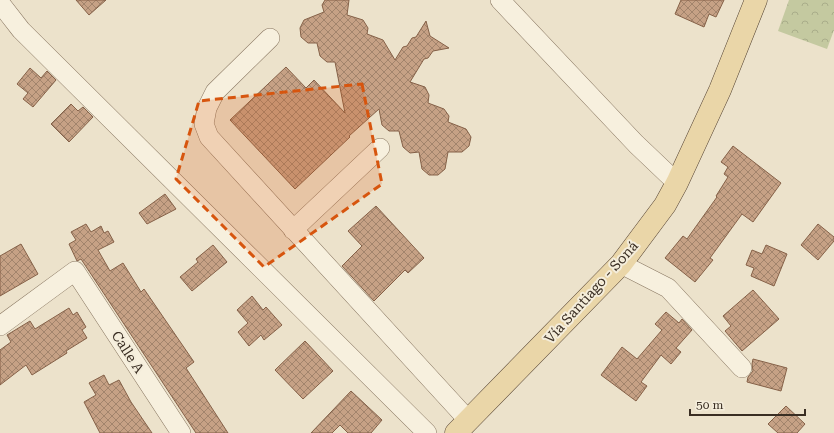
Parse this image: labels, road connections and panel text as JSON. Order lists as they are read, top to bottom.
{
  "streets": {
    "main road": ["Vía Santiago - Soná"],
    "street": ["Calle A"]
  },
  "scale_bar": "50 m"
}
